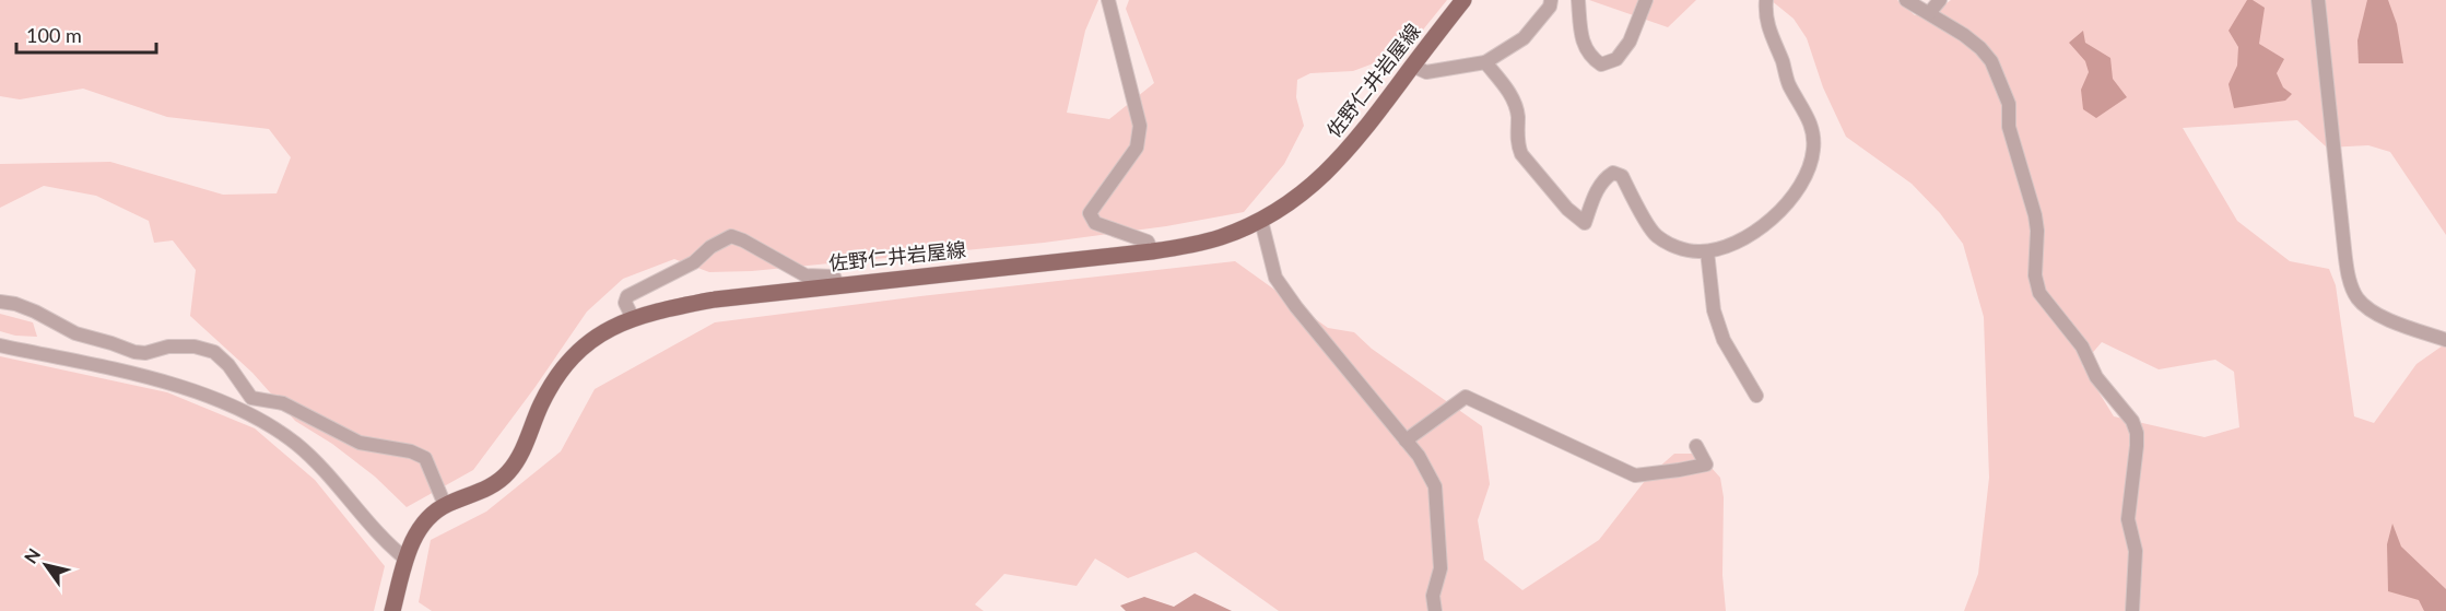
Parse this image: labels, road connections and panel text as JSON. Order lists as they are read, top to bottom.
{
  "streets": {
    "main road": ["佐野仁井岩屋線"]
  },
  "scale_bar": "100 m",
  "north": "top left"
}
